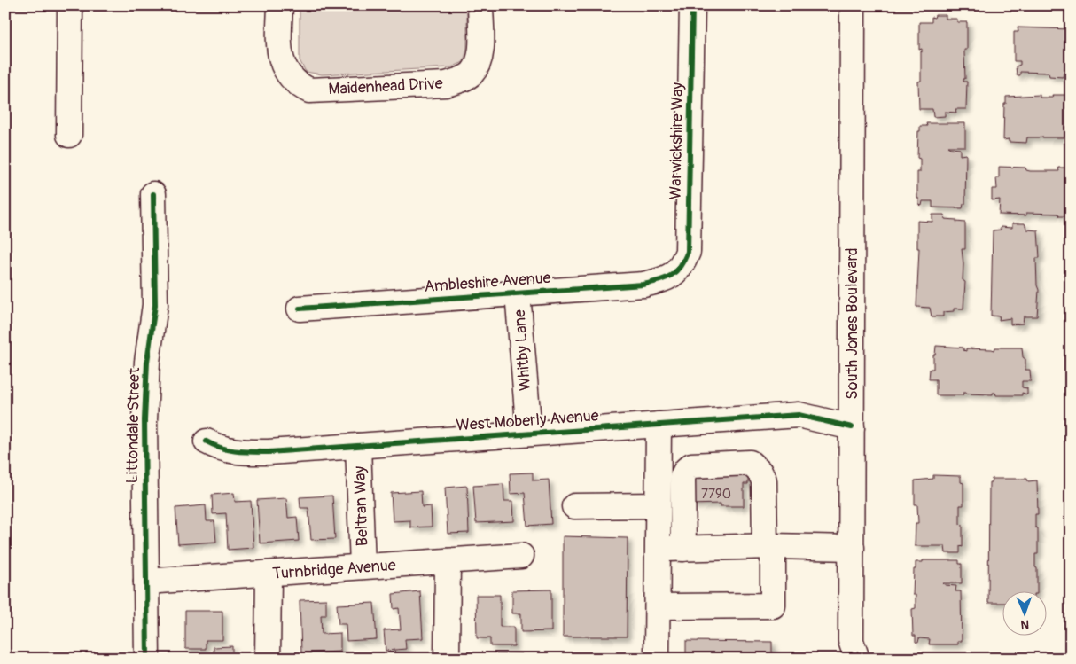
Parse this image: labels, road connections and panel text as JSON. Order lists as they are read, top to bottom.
{
  "streets": {
    "street": [
      "Maidenhead Drive",
      "Warwickshire Way",
      "Ambleshire Avenue",
      "South Jones Boulevard",
      "Whitby Lane",
      "West Moberly Avenue",
      "Littondale Street",
      "Beltran Way",
      "Turnbridge Avenue"
    ]
  },
  "crossings": [
    ["Warwickshire Way", "Ambleshire Avenue"],
    ["Ambleshire Avenue", "Whitby Lane"],
    ["South Jones Boulevard", "West Moberly Avenue"],
    ["Whitby Lane", "West Moberly Avenue"],
    ["West Moberly Avenue", "Beltran Way"],
    ["Littondale Street", "Turnbridge Avenue"],
    ["Beltran Way", "Turnbridge Avenue"]
  ],
  "house_numbers": ["7790"],
  "north": "bottom"
}
